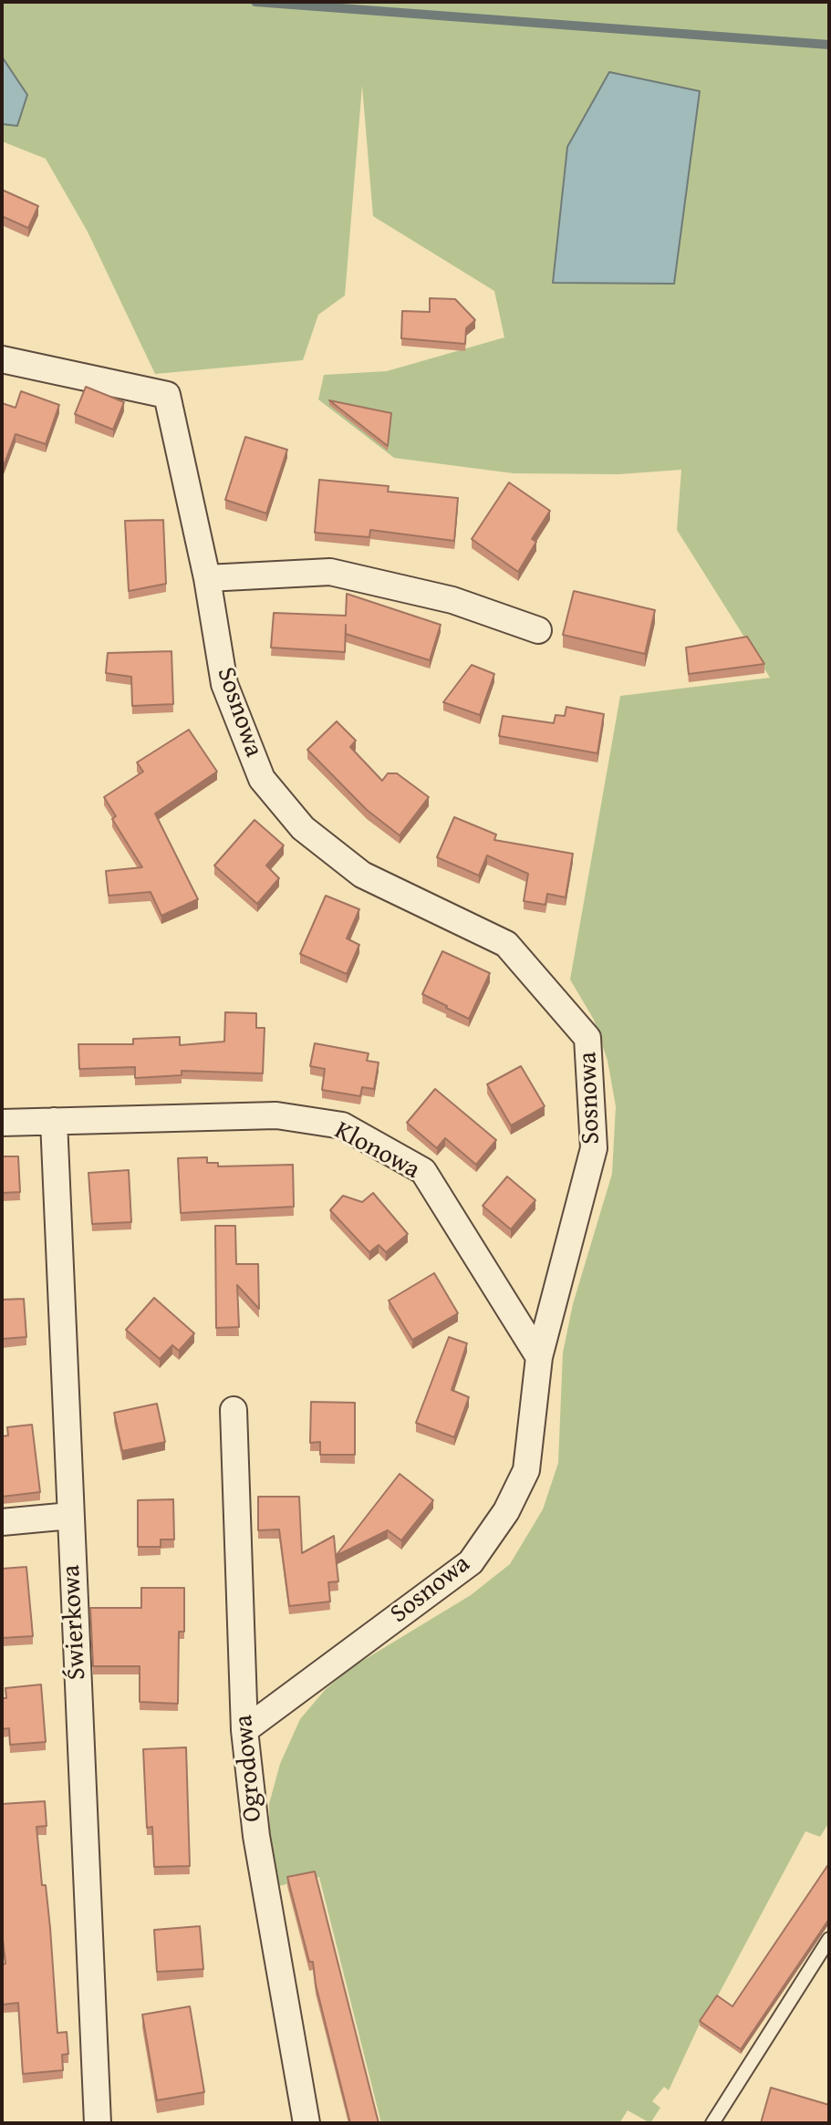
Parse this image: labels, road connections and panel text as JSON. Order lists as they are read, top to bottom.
{
  "streets": {
    "street": [
      "Sosnowa",
      "Klonowa",
      "Świerkowa",
      "Ogrodowa"
    ]
  },
  "crossings": [
    ["Sosnowa", "Klonowa"],
    ["Sosnowa", "Ogrodowa"],
    ["Klonowa", "Świerkowa"]
  ]
}
